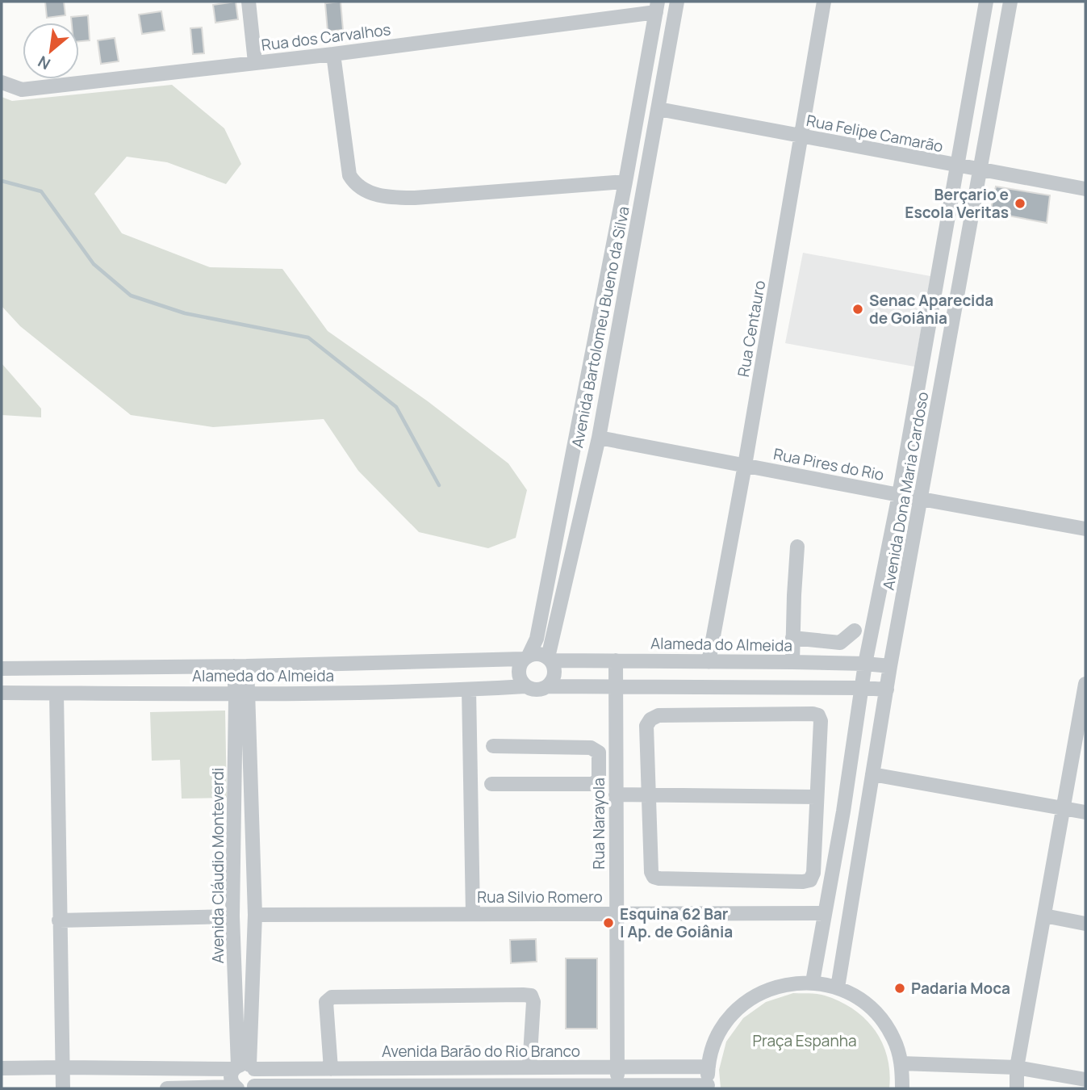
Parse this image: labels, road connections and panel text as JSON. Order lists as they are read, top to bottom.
{
  "streets": {
    "street": [
      "Rua dos Carvalhos",
      "Rua Felipe Camarão",
      "Avenida Bartolomeu Bueno da Silva",
      "Rua Centauro",
      "Rua Pires do Rio",
      "Avenida Dona Maria Cardoso",
      "Alameda do Almeida",
      "Rua Narayola",
      "Avenida Cláudio Monteverdi",
      "Rua Silvio Romero",
      "Avenida Barão do Rio Branco"
    ]
  },
  "crossings": [
    ["Rua dos Carvalhos", "Avenida Bartolomeu Bueno da Silva"],
    ["Rua Felipe Camarão", "Avenida Bartolomeu Bueno da Silva"],
    ["Rua Felipe Camarão", "Rua Centauro"],
    ["Rua Felipe Camarão", "Avenida Dona Maria Cardoso"],
    ["Avenida Bartolomeu Bueno da Silva", "Rua Pires do Rio"],
    ["Avenida Bartolomeu Bueno da Silva", "Alameda do Almeida"],
    ["Rua Centauro", "Rua Pires do Rio"],
    ["Rua Centauro", "Alameda do Almeida"],
    ["Rua Pires do Rio", "Avenida Dona Maria Cardoso"],
    ["Avenida Dona Maria Cardoso", "Alameda do Almeida"],
    ["Avenida Dona Maria Cardoso", "Rua Silvio Romero"],
    ["Alameda do Almeida", "Rua Narayola"],
    ["Alameda do Almeida", "Avenida Cláudio Monteverdi"],
    ["Rua Narayola", "Rua Silvio Romero"],
    ["Rua Narayola", "Avenida Barão do Rio Branco"],
    ["Avenida Cláudio Monteverdi", "Rua Silvio Romero"],
    ["Avenida Cláudio Monteverdi", "Avenida Barão do Rio Branco"]
  ],
  "parks": ["Praça Espanha"],
  "places": [
    "Berçario e Escola Veritas",
    "Senac Aparecida de Goiânia",
    "Esquina 62 Bar | Ap. de Goiânia",
    "Padaria Moca"
  ],
  "north": "bottom left"
}
